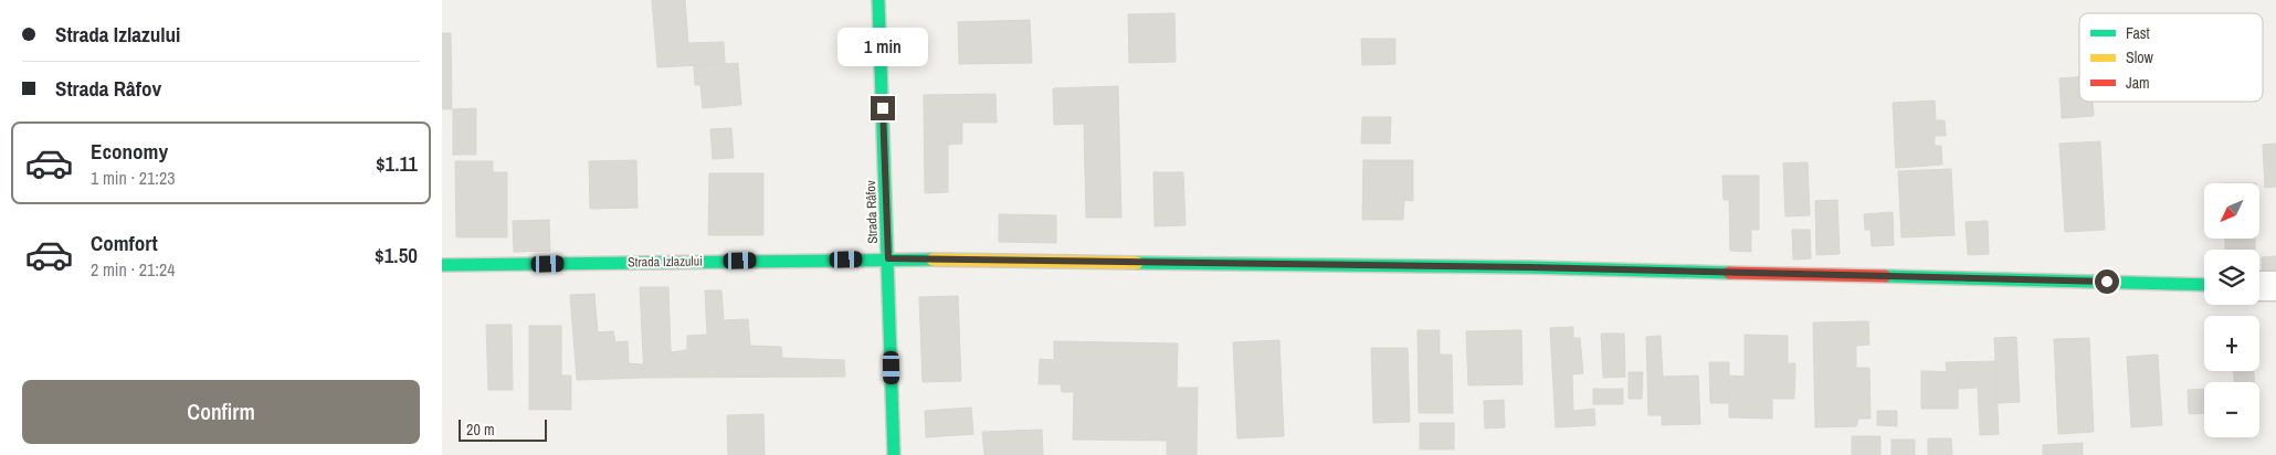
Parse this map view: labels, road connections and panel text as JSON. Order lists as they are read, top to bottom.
{
  "streets": {
    "street": ["Strada Râfov", "Strada Izlazului"]
  },
  "crossings": [
    ["Strada Râfov", "Strada Izlazului"]
  ],
  "legend": ["Fast", "Slow", "Jam"],
  "scale_bar": "20 m",
  "north": "bottom left",
  "page": {
    "banner": ["Strada Izlazului", "Strada Râfov"],
    "bubble": "1 min",
    "list": [
      {
        "name": "Economy",
        "note": "1 min · 21:23",
        "value": "$1.11"
      },
      {
        "name": "Comfort",
        "note": "2 min · 21:24",
        "value": "$1.50"
      }
    ],
    "map_buttons": ["+", "−"],
    "buttons": "Confirm",
    "scale": "20 m"
  }
}
